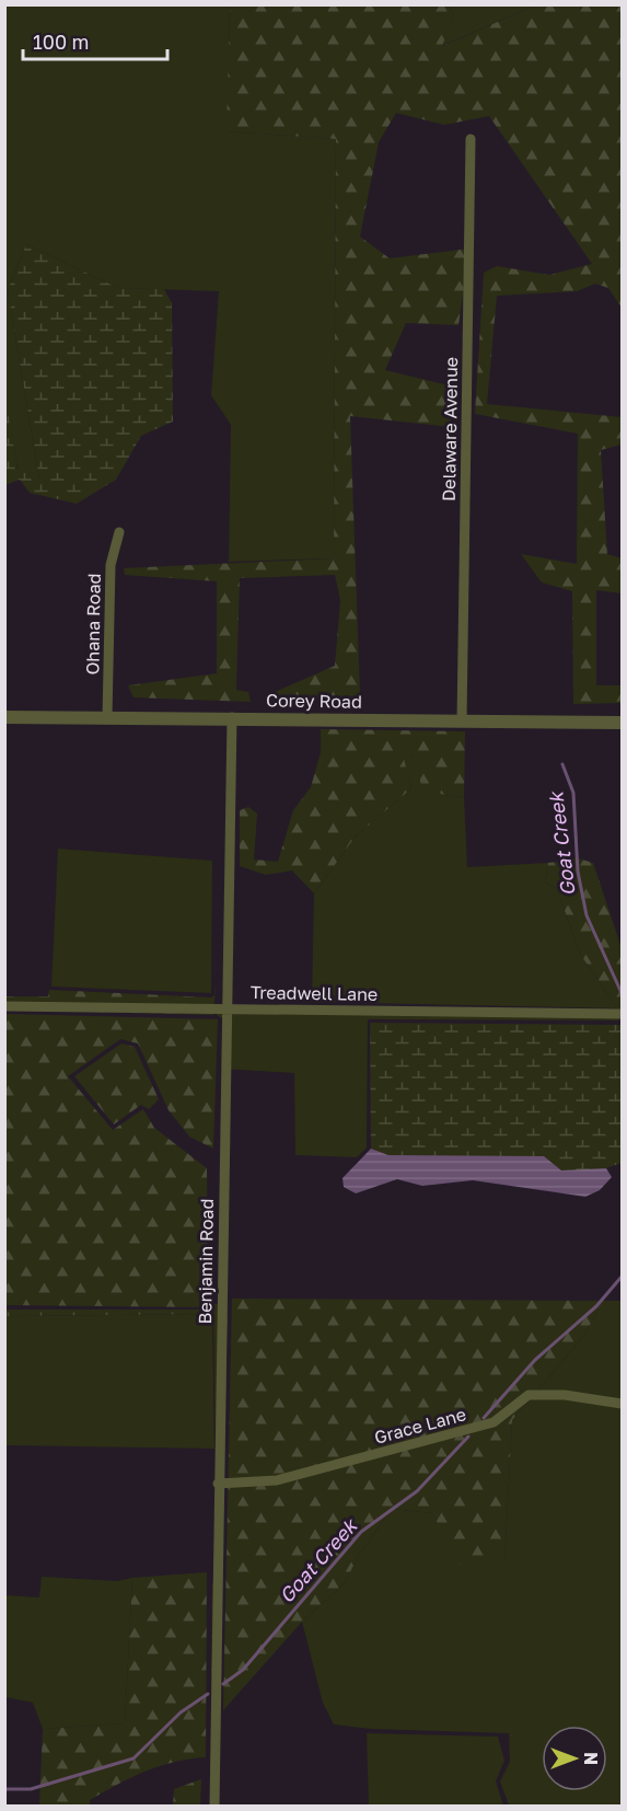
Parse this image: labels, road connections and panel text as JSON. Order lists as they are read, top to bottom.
{
  "streets": {
    "street": [
      "Delaware Avenue",
      "Ohana Road",
      "Corey Road",
      "Treadwell Lane",
      "Benjamin Road",
      "Grace Lane"
    ]
  },
  "crossings": [
    ["Delaware Avenue", "Corey Road"],
    ["Ohana Road", "Corey Road"],
    ["Corey Road", "Benjamin Road"],
    ["Treadwell Lane", "Benjamin Road"],
    ["Benjamin Road", "Grace Lane"]
  ],
  "water": ["Goat Creek"],
  "scale_bar": "100 m",
  "north": "right"
}
